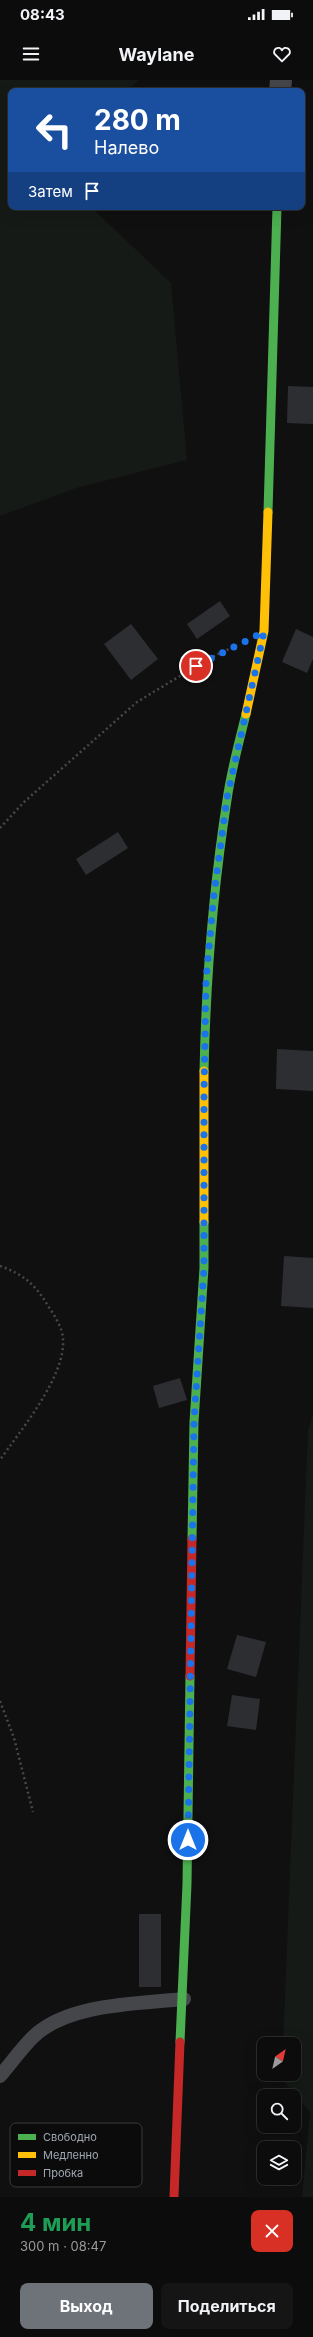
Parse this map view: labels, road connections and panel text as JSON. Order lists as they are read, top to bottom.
{
  "legend": ["Свободно", "Медленно", "Пробка"],
  "north": "top right",
  "page": {
    "status": "08:43",
    "header": "Waylane",
    "turn": ["280 m", "Налево"],
    "then": "Затем",
    "heading": ["4 мин", "300 m · 08:47"],
    "buttons": ["Выход", "Поделиться"]
  }
}
